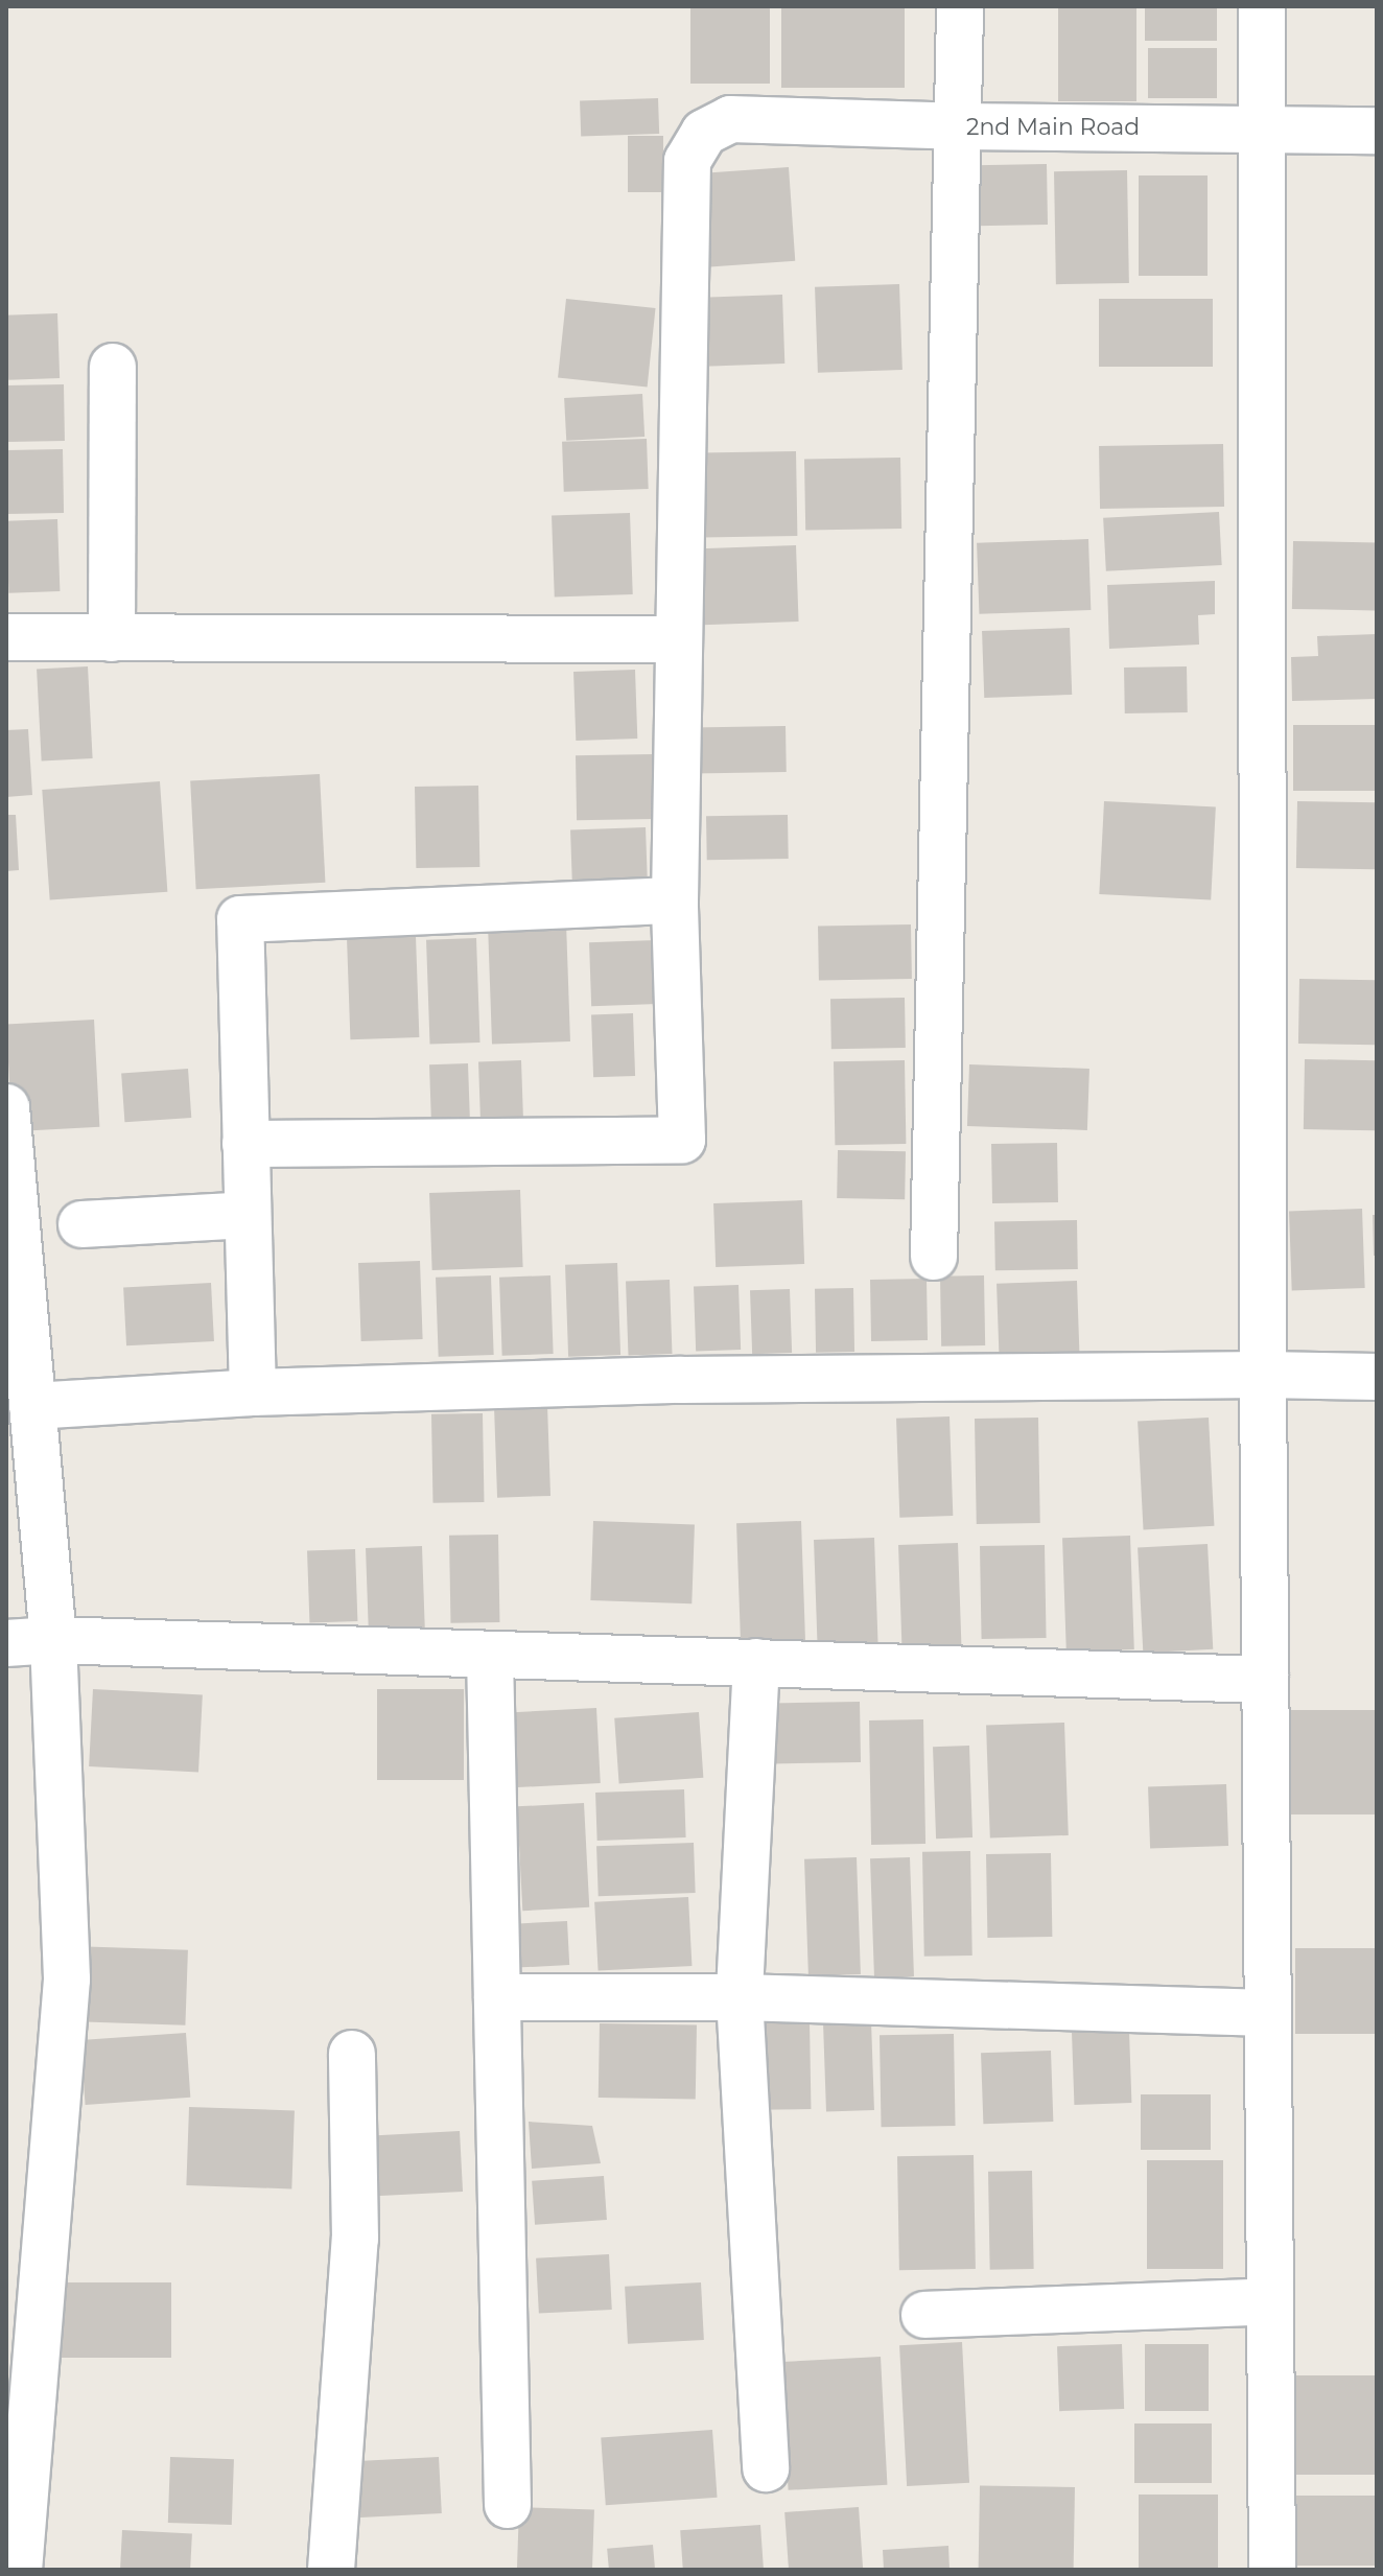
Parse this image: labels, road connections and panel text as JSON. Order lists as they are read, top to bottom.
{
  "streets": {
    "street": ["2nd Main Road"]
  }
}
